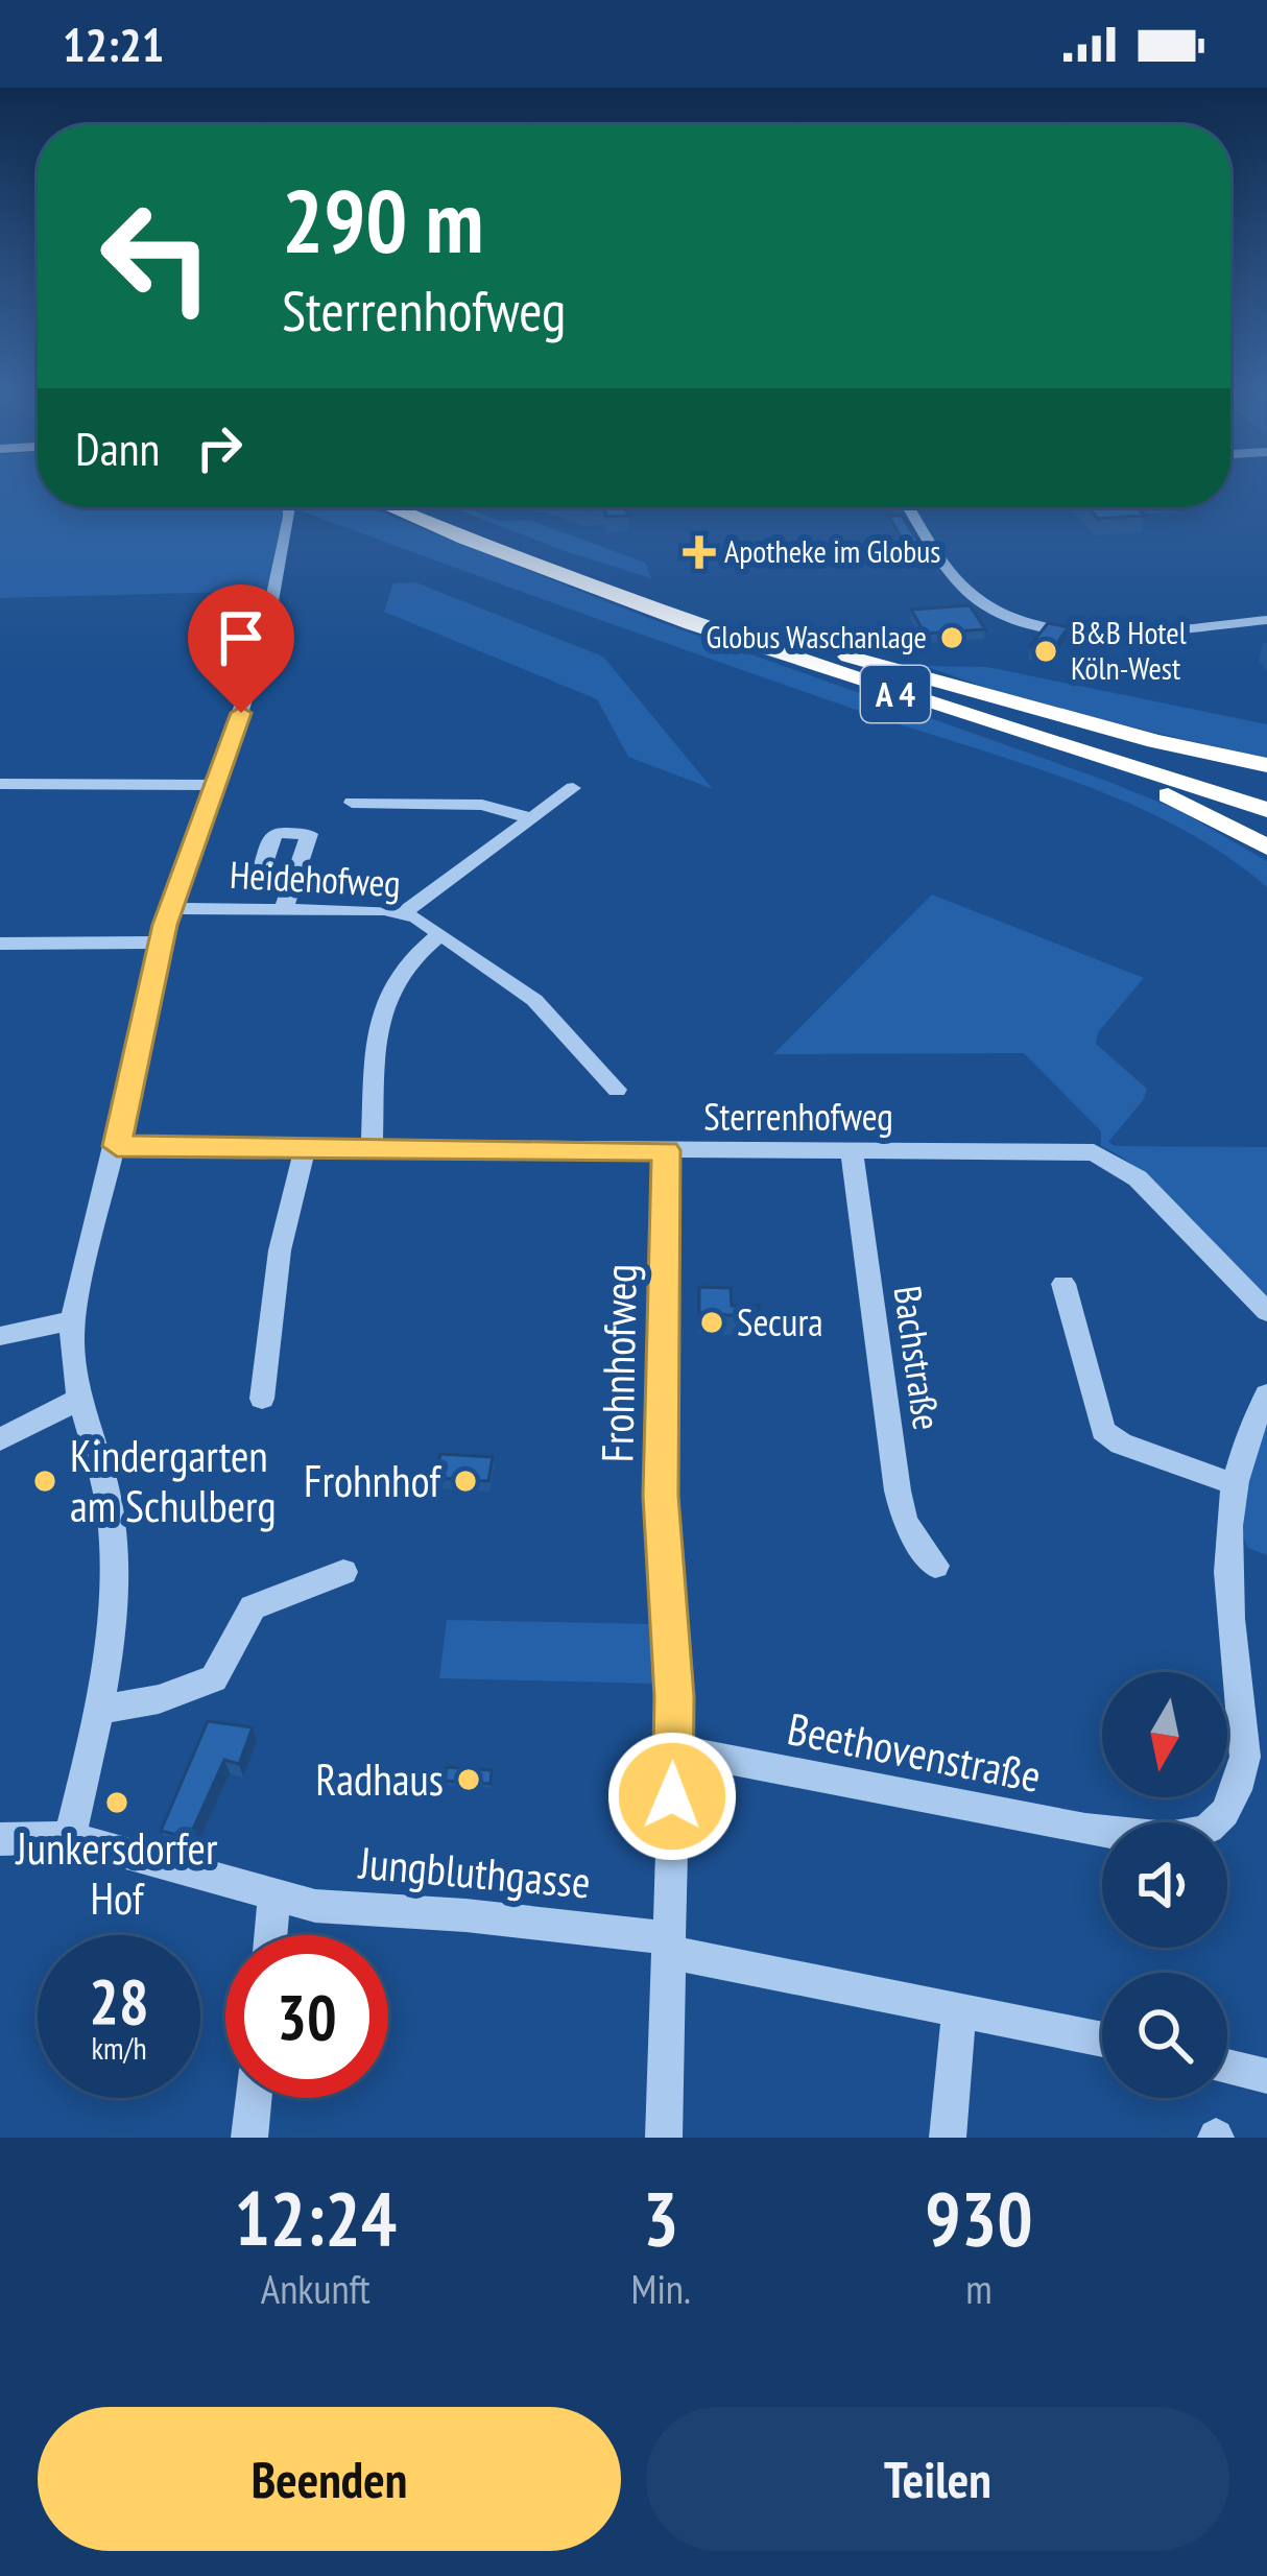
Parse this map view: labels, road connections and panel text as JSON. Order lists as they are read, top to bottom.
{
  "streets": {
    "highway": ["A 4"],
    "street": [
      "Heidehofweg",
      "Sterrenhofweg",
      "Bachstraße",
      "Frohnhofweg",
      "Beethovenstraße",
      "Jungbluthgasse"
    ]
  },
  "crossings": [
    ["Sterrenhofweg", "Bachstraße"],
    ["Sterrenhofweg", "Frohnhofweg"],
    ["Frohnhofweg", "Beethovenstraße"],
    ["Frohnhofweg", "Jungbluthgasse"]
  ],
  "places": {
    "health": ["Apotheke im Globus"],
    "other": [
      "Globus Waschanlage",
      "B&B Hotel Köln-West",
      "Secura",
      "Kindergarten am Schulberg",
      "Frohnhof",
      "Radhaus",
      "Junkersdorfer Hof"
    ]
  },
  "north": "bottom",
  "page": {
    "status": "12:21",
    "turn": ["290 m", "Sterrenhofweg"],
    "then": "Dann",
    "speed": "28 km/h",
    "limit": "30",
    "eta": [
      "12:24",
      "Ankunft",
      "3",
      "Min.",
      "930",
      "m"
    ],
    "buttons": ["Beenden", "Teilen"]
  }
}
